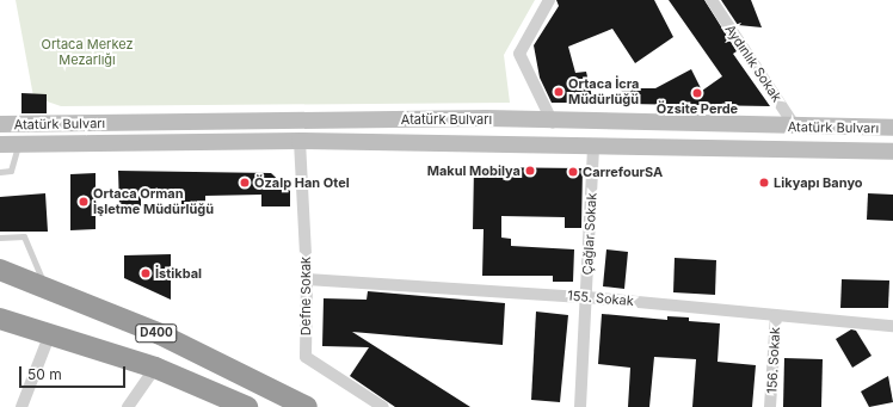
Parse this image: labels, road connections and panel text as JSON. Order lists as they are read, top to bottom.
{
  "streets": {
    "highway": ["D400"],
    "main road": ["Atatürk Bulvarı"],
    "street": [
      "Aydınlık Sokak",
      "Çağlar Sokak",
      "Defne Sokak",
      "155. Sokak",
      "156. Sokak"
    ]
  },
  "crossings": [
    ["Aydınlık Sokak", "Atatürk Bulvarı"],
    ["Atatürk Bulvarı", "Çağlar Sokak"],
    ["Atatürk Bulvarı", "Defne Sokak"],
    ["Çağlar Sokak", "155. Sokak"],
    ["Defne Sokak", "155. Sokak"],
    ["155. Sokak", "156. Sokak"]
  ],
  "parks": ["Ortaca Merkez Mezarlığı"],
  "places": [
    "Ortaca İcra Müdürlüğü",
    "Özsite Perde",
    "Makul Mobilya",
    "CarrefourSA",
    "Özalp Han Otel",
    "Likyapı Banyo",
    "Ortaca Orman İşletme Müdürlüğü",
    "İstikbal"
  ],
  "scale_bar": "50 m"
}
